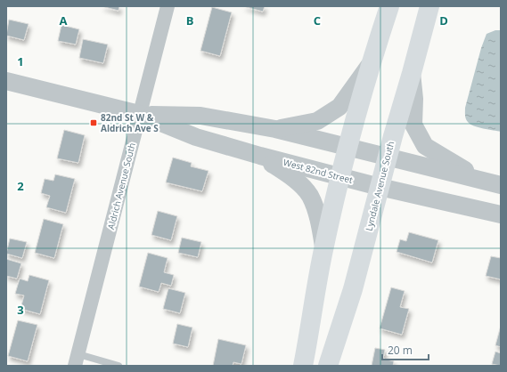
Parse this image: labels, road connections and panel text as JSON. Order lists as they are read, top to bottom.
{
  "streets": {
    "main road": ["Lyndale Avenue South"],
    "street": ["West 82nd Street", "Aldrich Avenue South"]
  },
  "crossings": [
    ["West 82nd Street", "Aldrich Avenue South"],
    ["West 82nd Street", "Lyndale Avenue South"]
  ],
  "places": {
    "transit": ["82nd St W & Aldrich Ave S"]
  },
  "scale_bar": "20 m",
  "grid": {
    "columns": [
      "A",
      "B",
      "C",
      "D"
    ],
    "rows": ["1", "2", "3"]
  }
}
